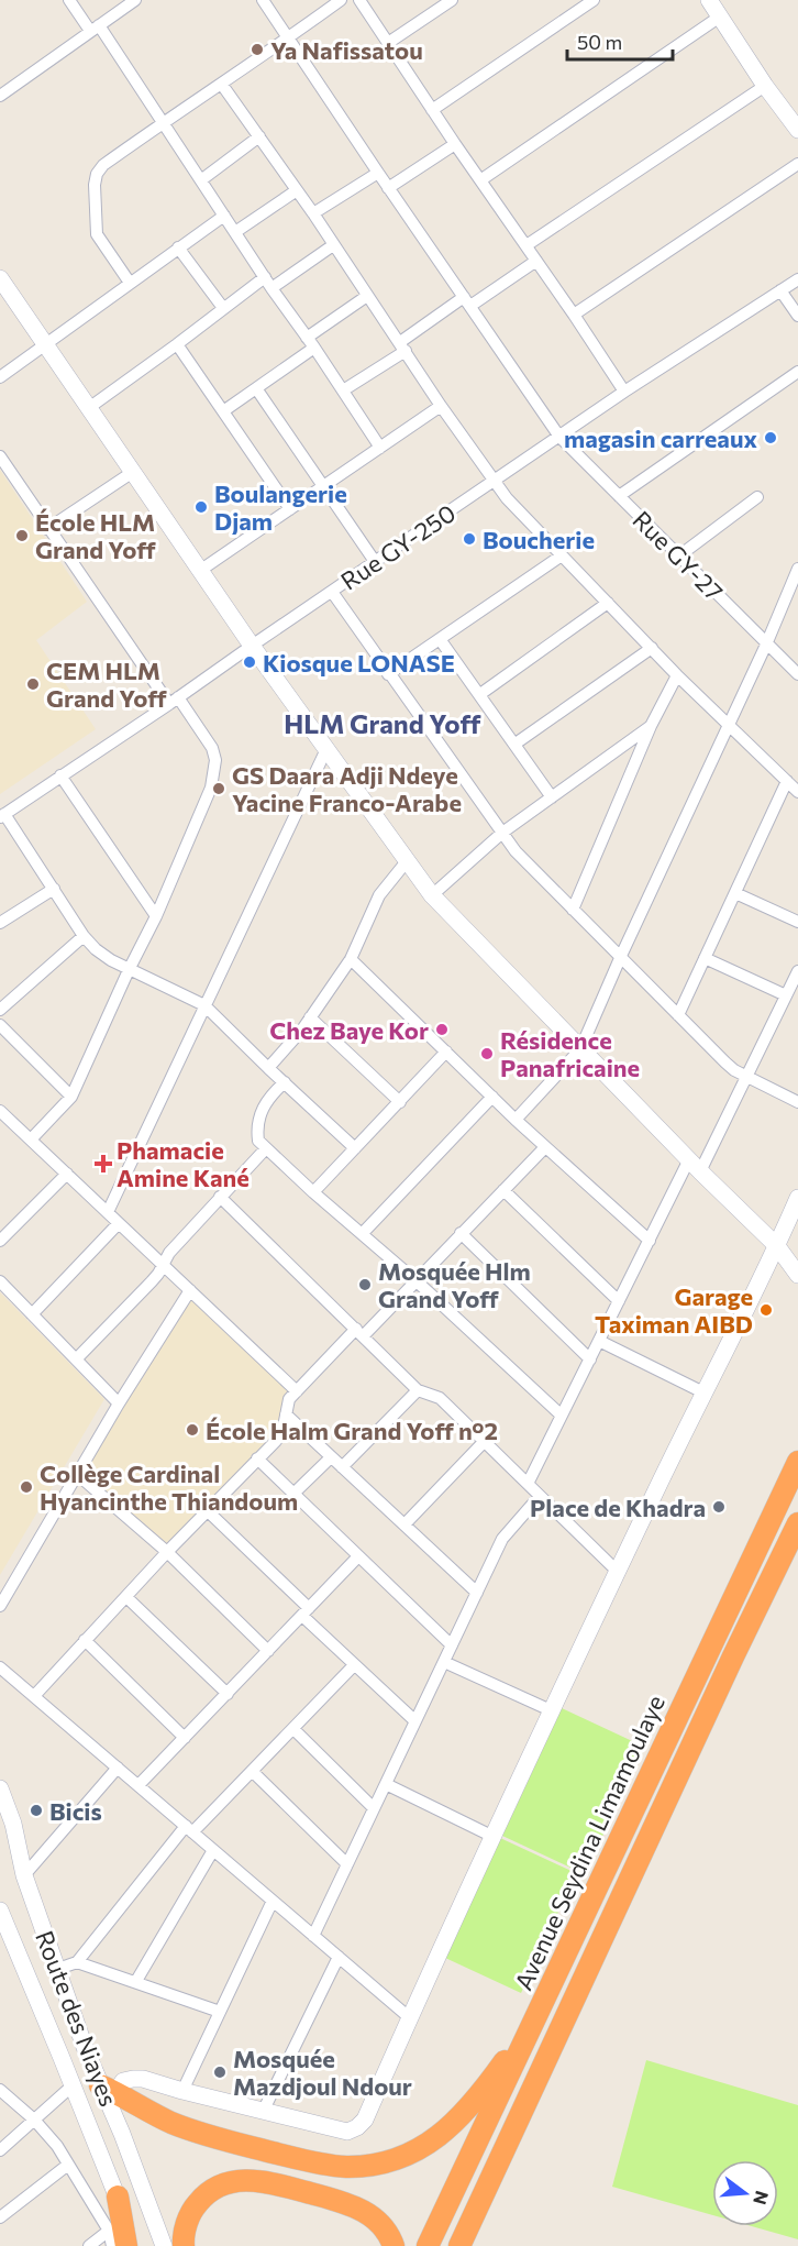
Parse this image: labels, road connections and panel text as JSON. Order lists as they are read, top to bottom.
{
  "streets": {
    "highway": ["Avenue Seydina Limamoulaye"],
    "street": ["Rue GY-250", "Rue GY-27", "Route des Niayes"]
  },
  "crossings": [
    ["Rue GY-250", "Rue GY-27"]
  ],
  "districts": ["HLM Grand Yoff"],
  "places": {
    "other": [
      "Ya Nafissatou",
      "magasin carreaux",
      "Boulangerie Djam",
      "École HLM Grand Yoff",
      "Boucherie",
      "Kiosque LONASE",
      "CEM HLM Grand Yoff",
      "GS Daara Adji Ndeye Yacine Franco-Arabe",
      "Chez Baye Kor",
      "Résidence Panafricaine",
      "Mosquée Hlm Grand Yoff",
      "Garage Taximan AIBD",
      "École Halm Grand Yoff n°2",
      "Collège Cardinal Hyancinthe Thiandoum",
      "Place de Khadra",
      "Bicis",
      "Mosquée Mazdjoul Ndour"
    ],
    "health": ["Phamacie Amine Kané"]
  },
  "scale_bar": "50 m",
  "north": "right"
}
